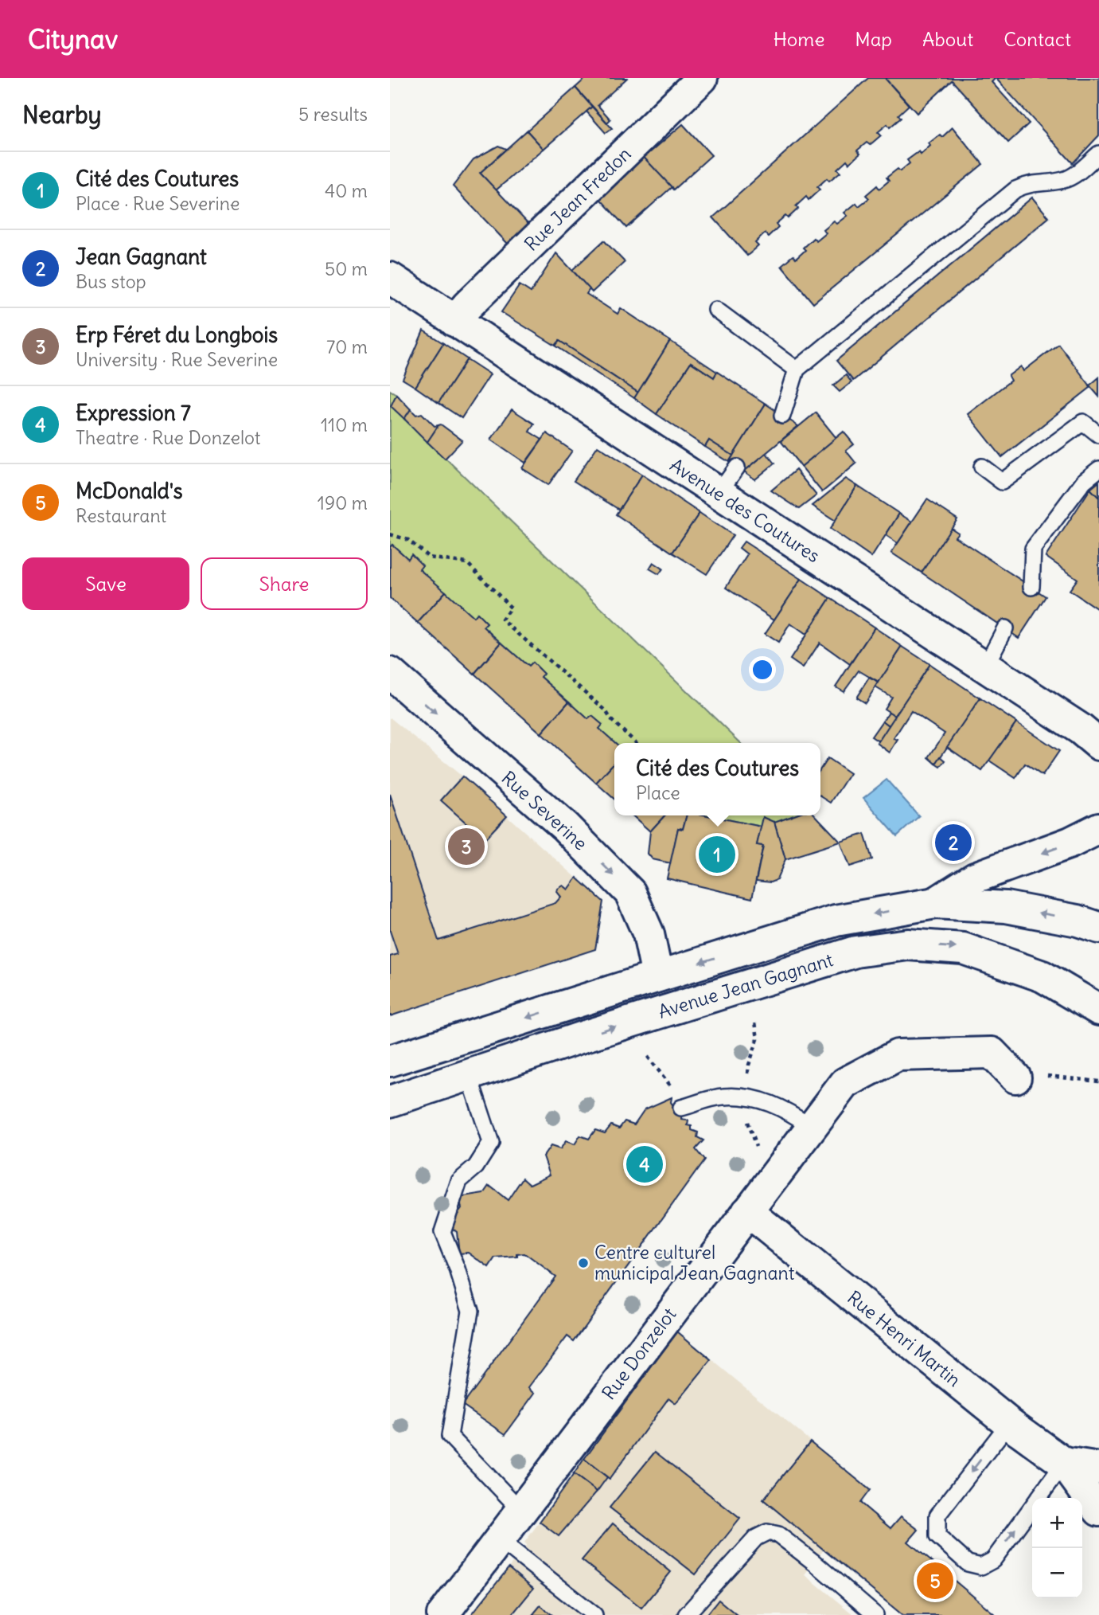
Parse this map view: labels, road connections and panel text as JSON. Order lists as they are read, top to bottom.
{
  "streets": {
    "street": [
      "Rue Jean Fredon",
      "Avenue des Coutures",
      "Rue Severine",
      "Avenue Jean Gagnant",
      "Rue Henri Martin",
      "Rue Donzelot"
    ]
  },
  "crossings": [
    ["Rue Jean Fredon", "Avenue des Coutures"],
    ["Rue Severine", "Avenue Jean Gagnant"],
    ["Rue Henri Martin", "Rue Donzelot"]
  ],
  "one_way": ["Rue Severine"],
  "places": ["Centre culturel municipal Jean Gagnant"],
  "page": {
    "header": "Citynav",
    "nav": [
      "Home",
      "Map",
      "About",
      "Contact"
    ],
    "heading": ["Nearby", "5 results"],
    "list": [
      {
        "mark": "1",
        "name": "Cité des Coutures",
        "note": "Place · Rue Severine",
        "value": "40 m"
      },
      {
        "mark": "2",
        "name": "Jean Gagnant",
        "note": "Bus stop",
        "value": "50 m"
      },
      {
        "mark": "3",
        "name": "Erp Féret du Longbois",
        "note": "University · Rue Severine",
        "value": "70 m"
      },
      {
        "mark": "4",
        "name": "Expression 7",
        "note": "Theatre · Rue Donzelot",
        "value": "110 m"
      },
      {
        "mark": "5",
        "name": "McDonald's",
        "note": "Restaurant",
        "value": "190 m"
      }
    ],
    "buttons": ["Save", "Share"],
    "popup": ["Cité des Coutures", "Place"],
    "pins": [
      "2",
      "3",
      "1",
      "4",
      "5"
    ],
    "map_buttons": ["+", "−"]
  }
}
